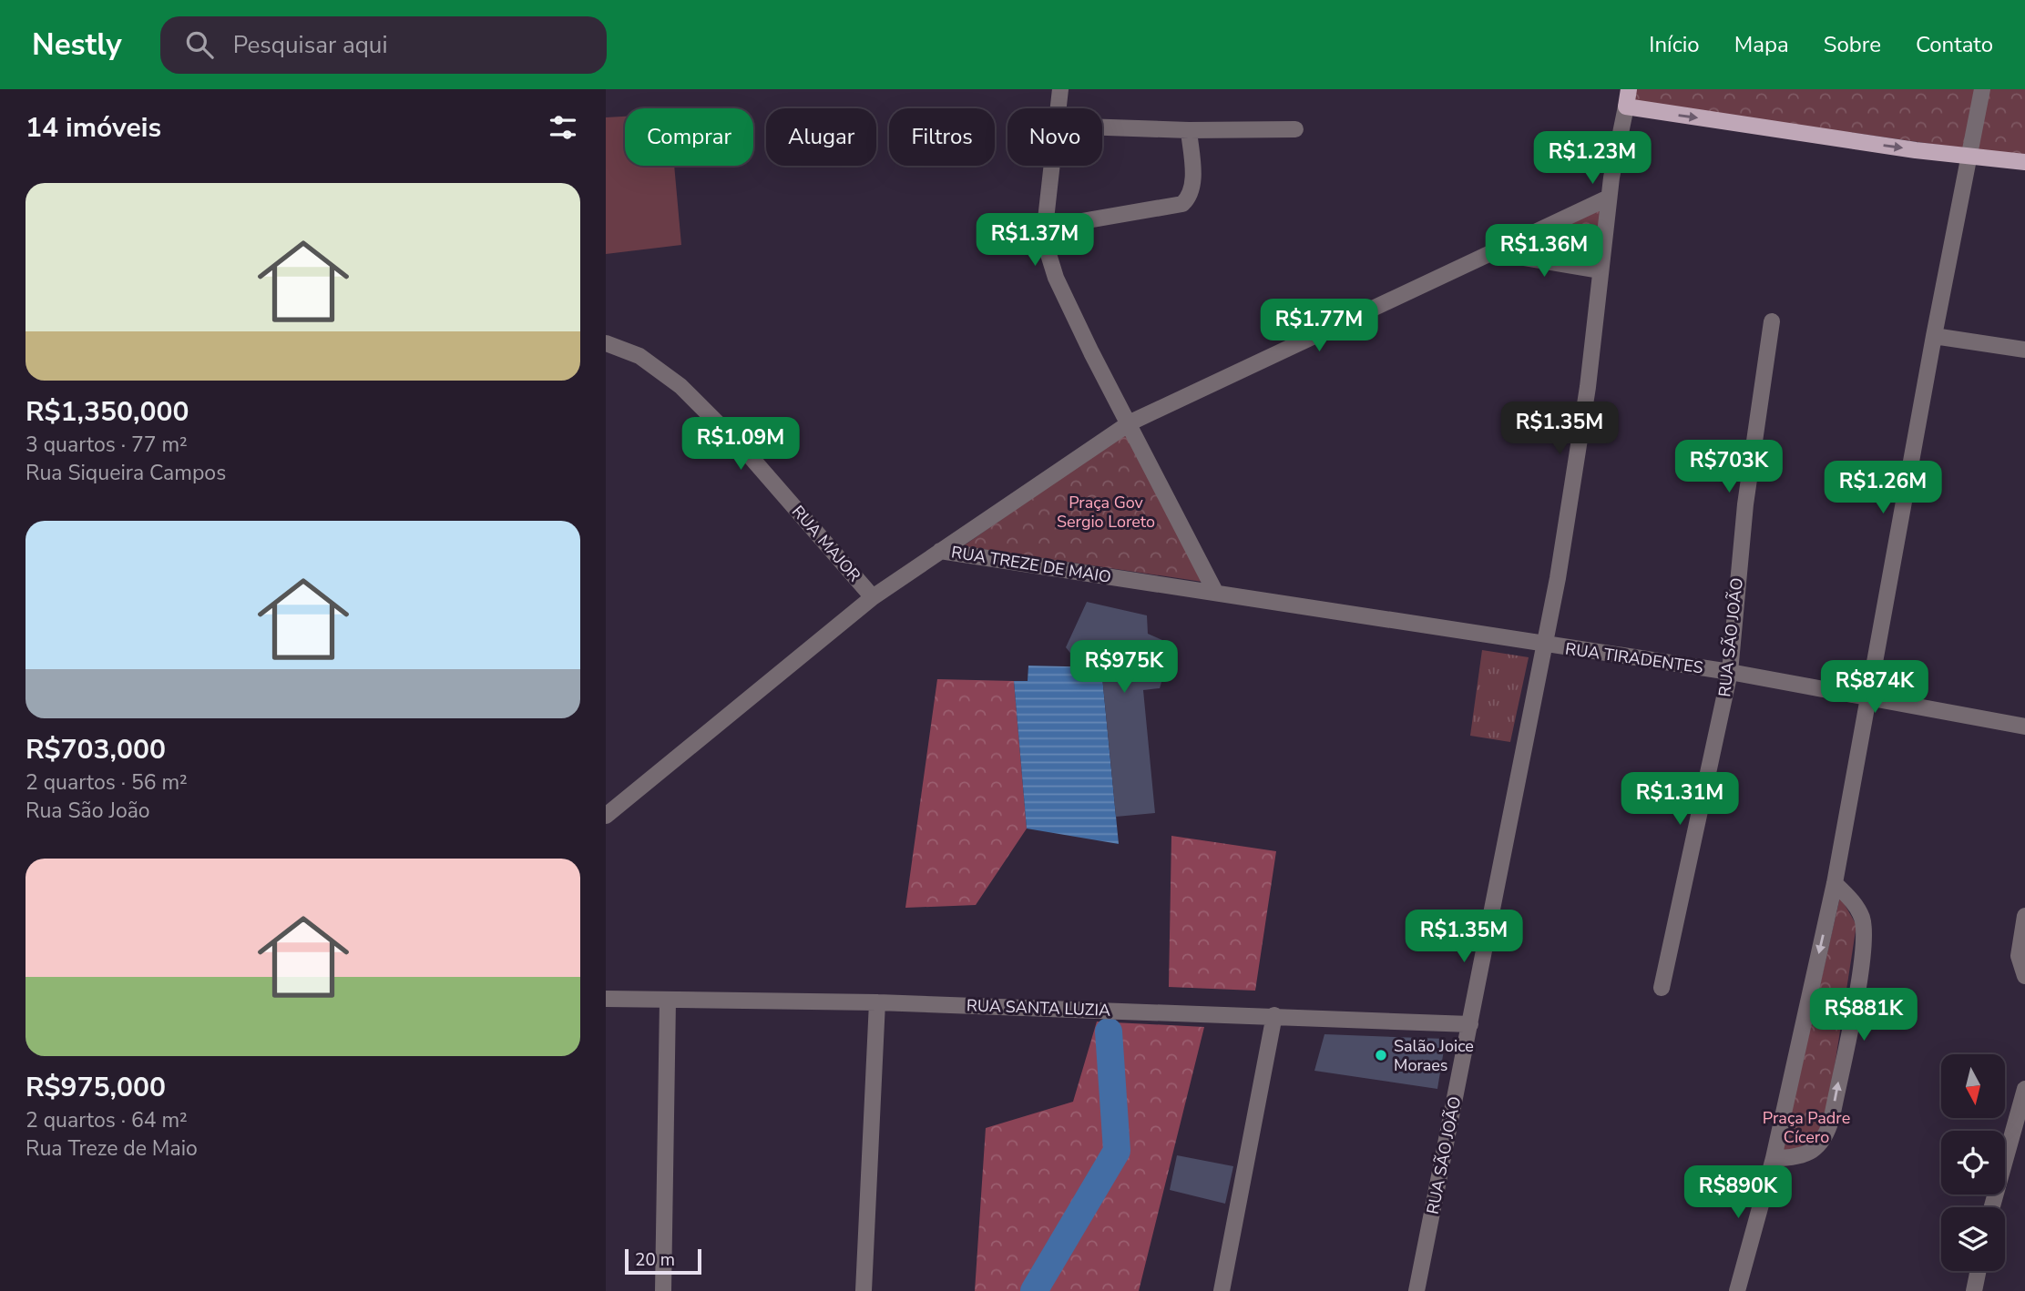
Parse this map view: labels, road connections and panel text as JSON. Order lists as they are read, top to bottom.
{
  "streets": {
    "street": [
      "RUA MAJOR",
      "RUA TREZE DE MAIO",
      "RUA SÃO JOÃO",
      "RUA TIRADENTES",
      "RUA SANTA LUZIA"
    ]
  },
  "crossings": [
    ["RUA MAJOR", "RUA TREZE DE MAIO"],
    ["RUA TREZE DE MAIO", "RUA SÃO JOÃO"],
    ["RUA TREZE DE MAIO", "RUA TIRADENTES"],
    ["RUA SÃO JOÃO", "RUA TIRADENTES"],
    ["RUA SÃO JOÃO", "RUA SANTA LUZIA"]
  ],
  "parks": ["Praça Gov Sergio Loreto", "Praça Padre Cícero"],
  "places": ["Salão Joice Moraes"],
  "scale_bar": "20 m",
  "north": "bottom",
  "page": {
    "header": "Nestly",
    "search": "Pesquisar aqui",
    "nav": [
      "Início",
      "Mapa",
      "Sobre",
      "Contato"
    ],
    "heading": "14 imóveis",
    "chip": [
      "Comprar",
      "Alugar",
      "Filtros",
      "Novo"
    ],
    "price": [
      "R$1.23M",
      "R$1.37M",
      "R$1.36M",
      "R$1.77M",
      "R$1.35M",
      "R$1.09M",
      "R$703K",
      "R$1.26M",
      "R$975K",
      "R$874K",
      "R$1.31M",
      "R$1.35M",
      "R$881K",
      "R$890K"
    ],
    "list": [
      {
        "name": "R$1,350,000",
        "note": "3 quartos · 77 m² · Rua Siqueira Campos"
      },
      {
        "name": "R$703,000",
        "note": "2 quartos · 56 m² · Rua São João"
      },
      {
        "name": "R$975,000",
        "note": "2 quartos · 64 m² · Rua Treze de Maio"
      }
    ],
    "scale": "20 m"
  }
}
